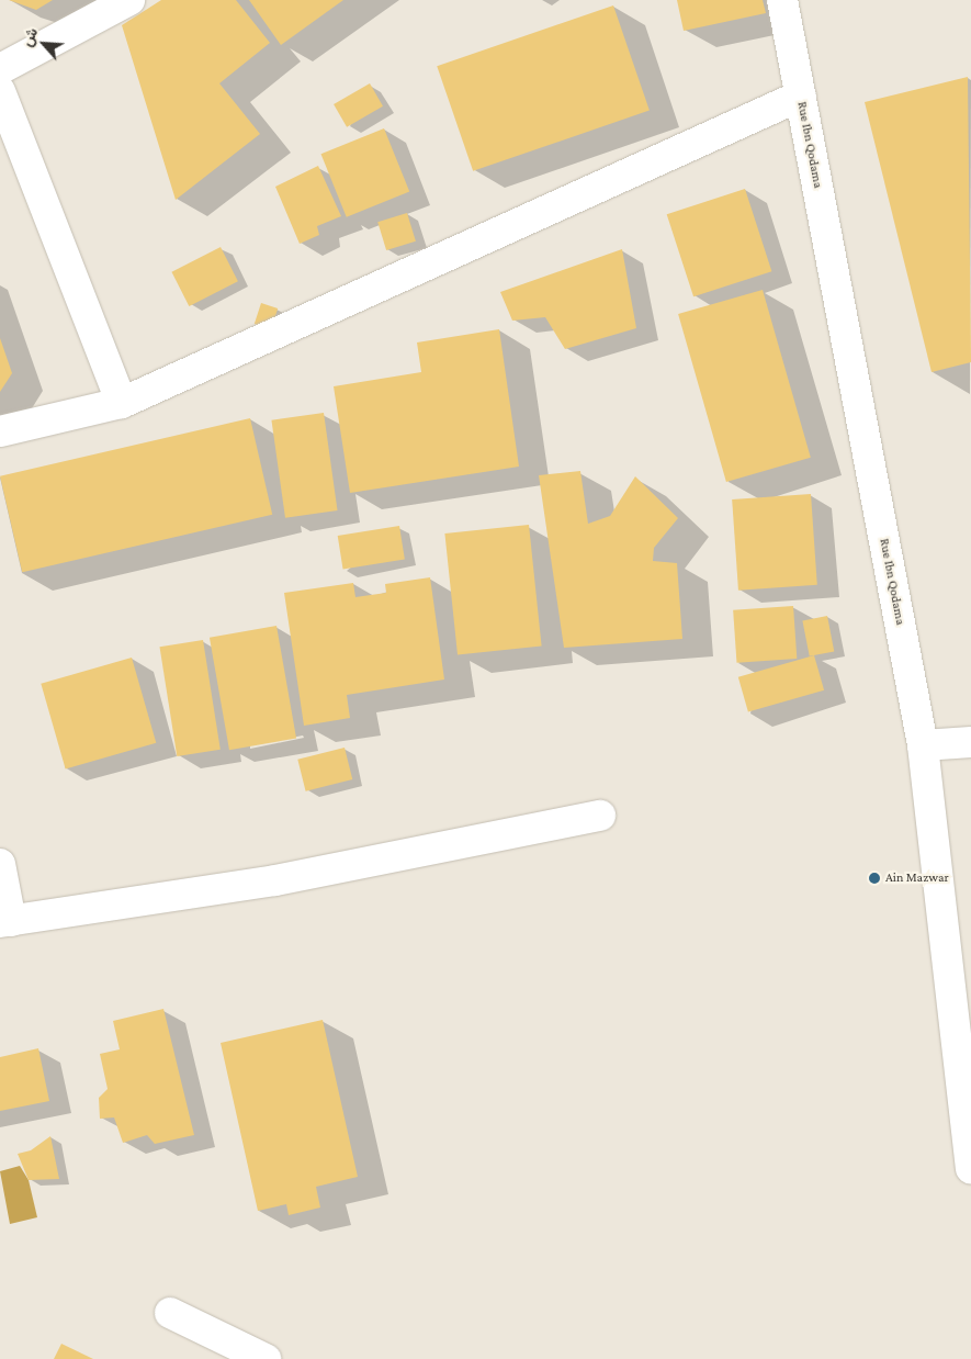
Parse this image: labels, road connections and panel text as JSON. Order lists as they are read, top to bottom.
{
  "streets": {
    "street": ["Rue Ibn Qodama"]
  },
  "places": ["Ain Mazwar"],
  "north": "top left"
}
